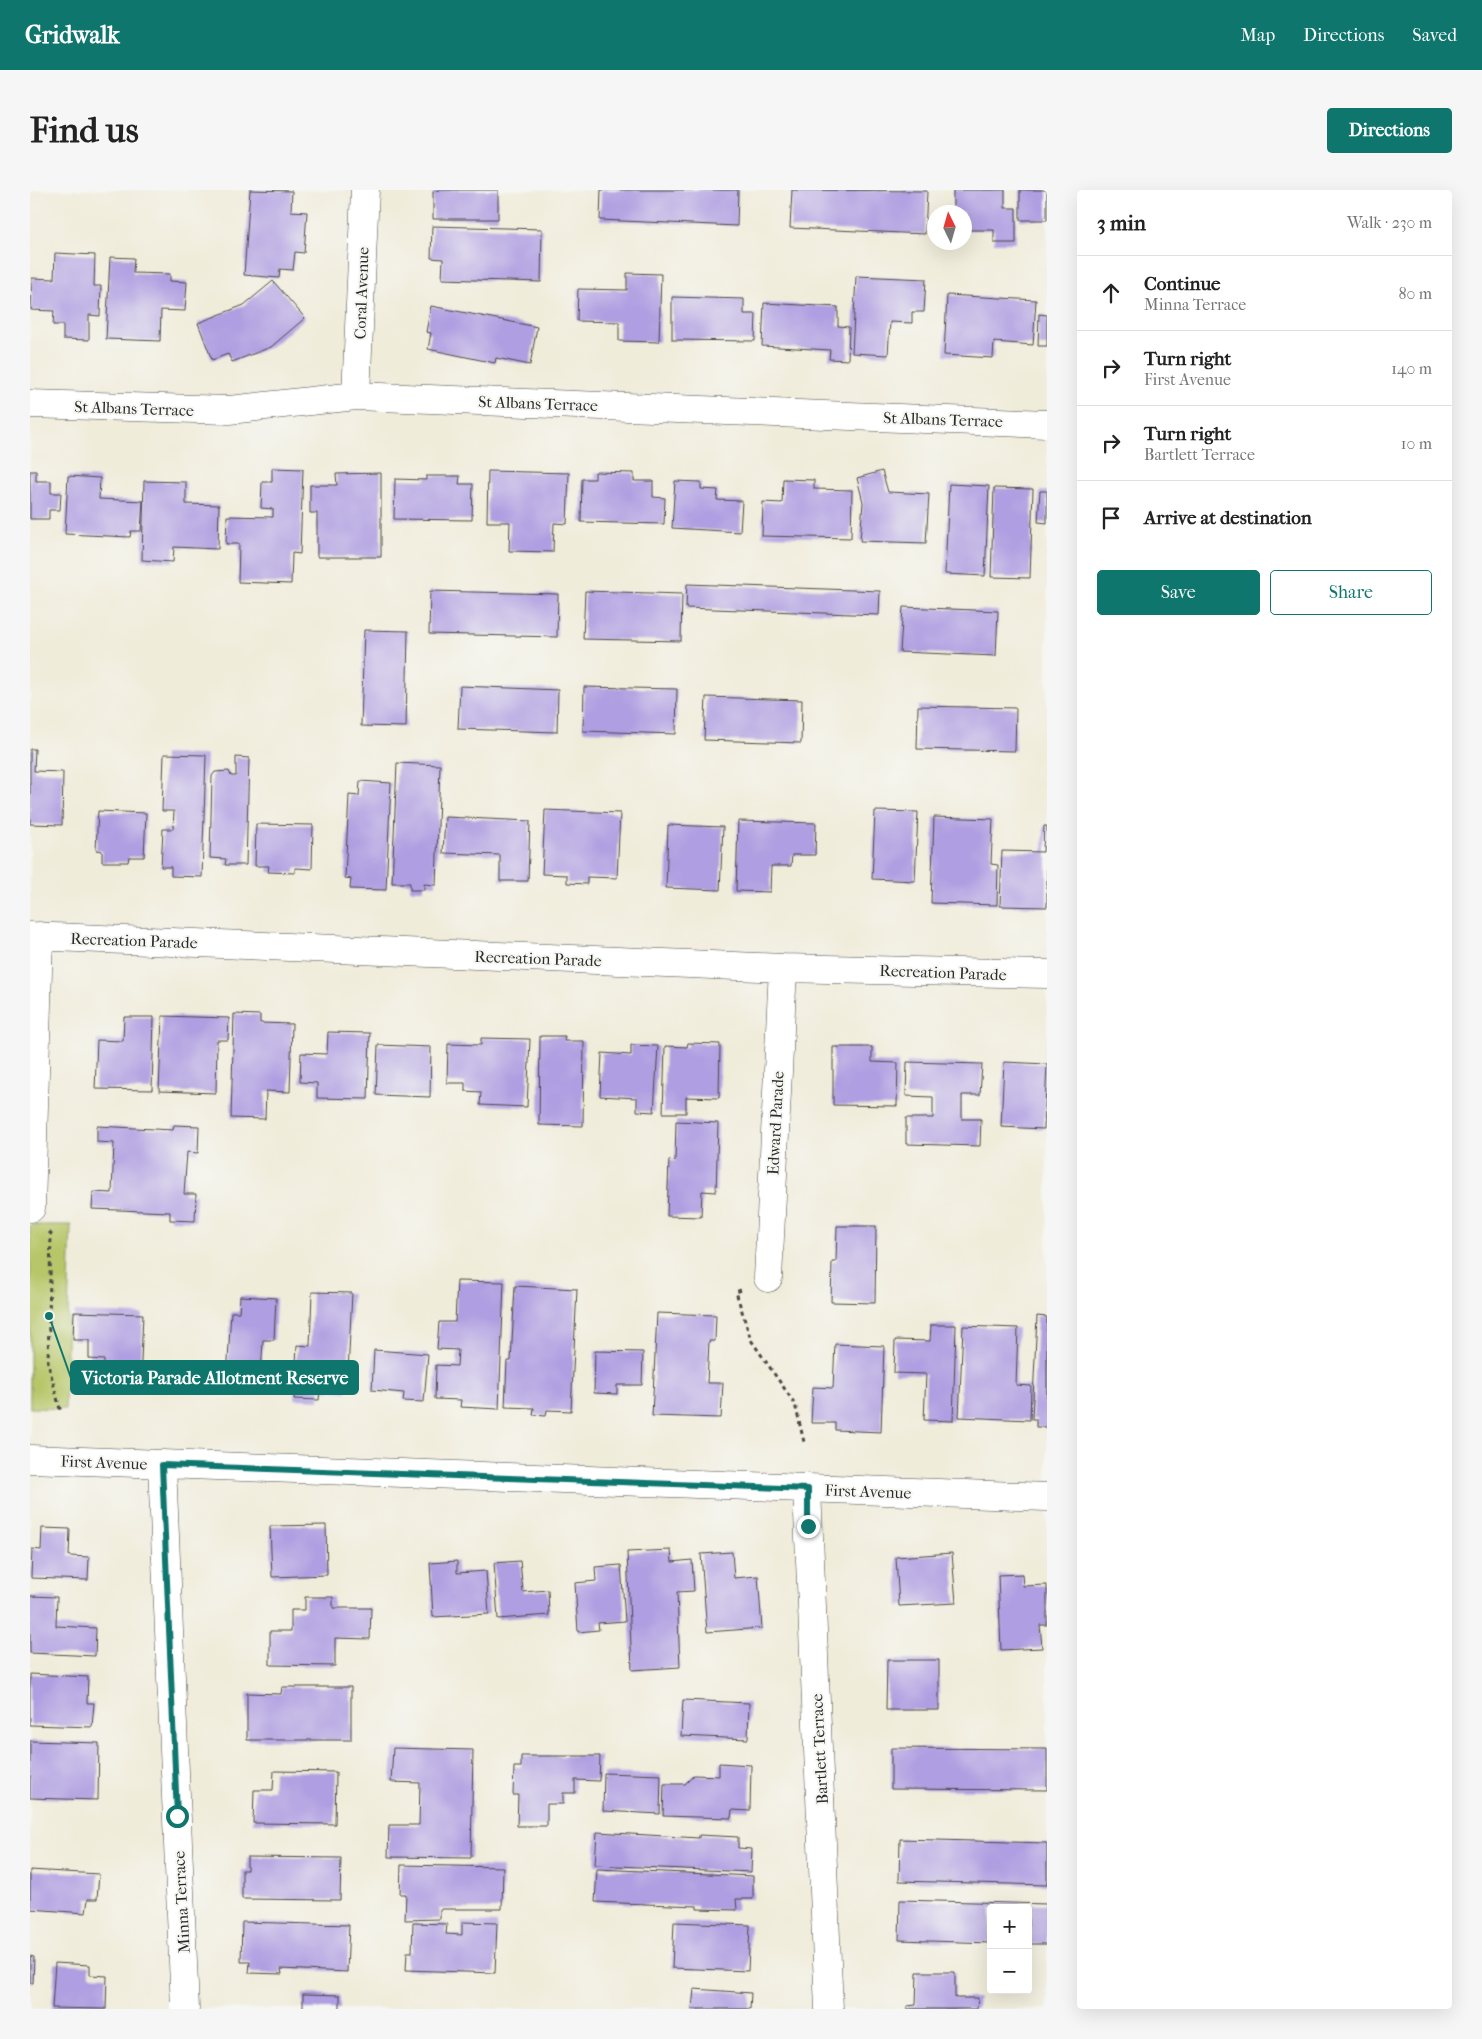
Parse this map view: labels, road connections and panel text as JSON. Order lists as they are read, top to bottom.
{
  "streets": {
    "street": [
      "Coral Avenue",
      "St Albans Terrace",
      "Recreation Parade",
      "Edward Parade",
      "First Avenue",
      "Bartlett Terrace",
      "Minna Terrace"
    ]
  },
  "crossings": [
    ["Coral Avenue", "St Albans Terrace"],
    ["Recreation Parade", "Edward Parade"],
    ["First Avenue", "Bartlett Terrace"],
    ["First Avenue", "Minna Terrace"]
  ],
  "places": ["Victoria Parade Allotment Reserve"],
  "north": "top",
  "page": {
    "header": "Gridwalk",
    "nav": ["Map", "Directions", "Saved"],
    "buttons": [
      "Directions",
      ["Save", "Share"]
    ],
    "title": "Find us",
    "heading": ["3 min", "Walk · 230 m"],
    "list": [
      ["Continue", "Minna Terrace", "80 m"],
      ["Turn right", "First Avenue", "140 m"],
      ["Turn right", "Bartlett Terrace", "10 m"],
      "Arrive at destination"
    ],
    "map_buttons": ["+", "−"]
  }
}
